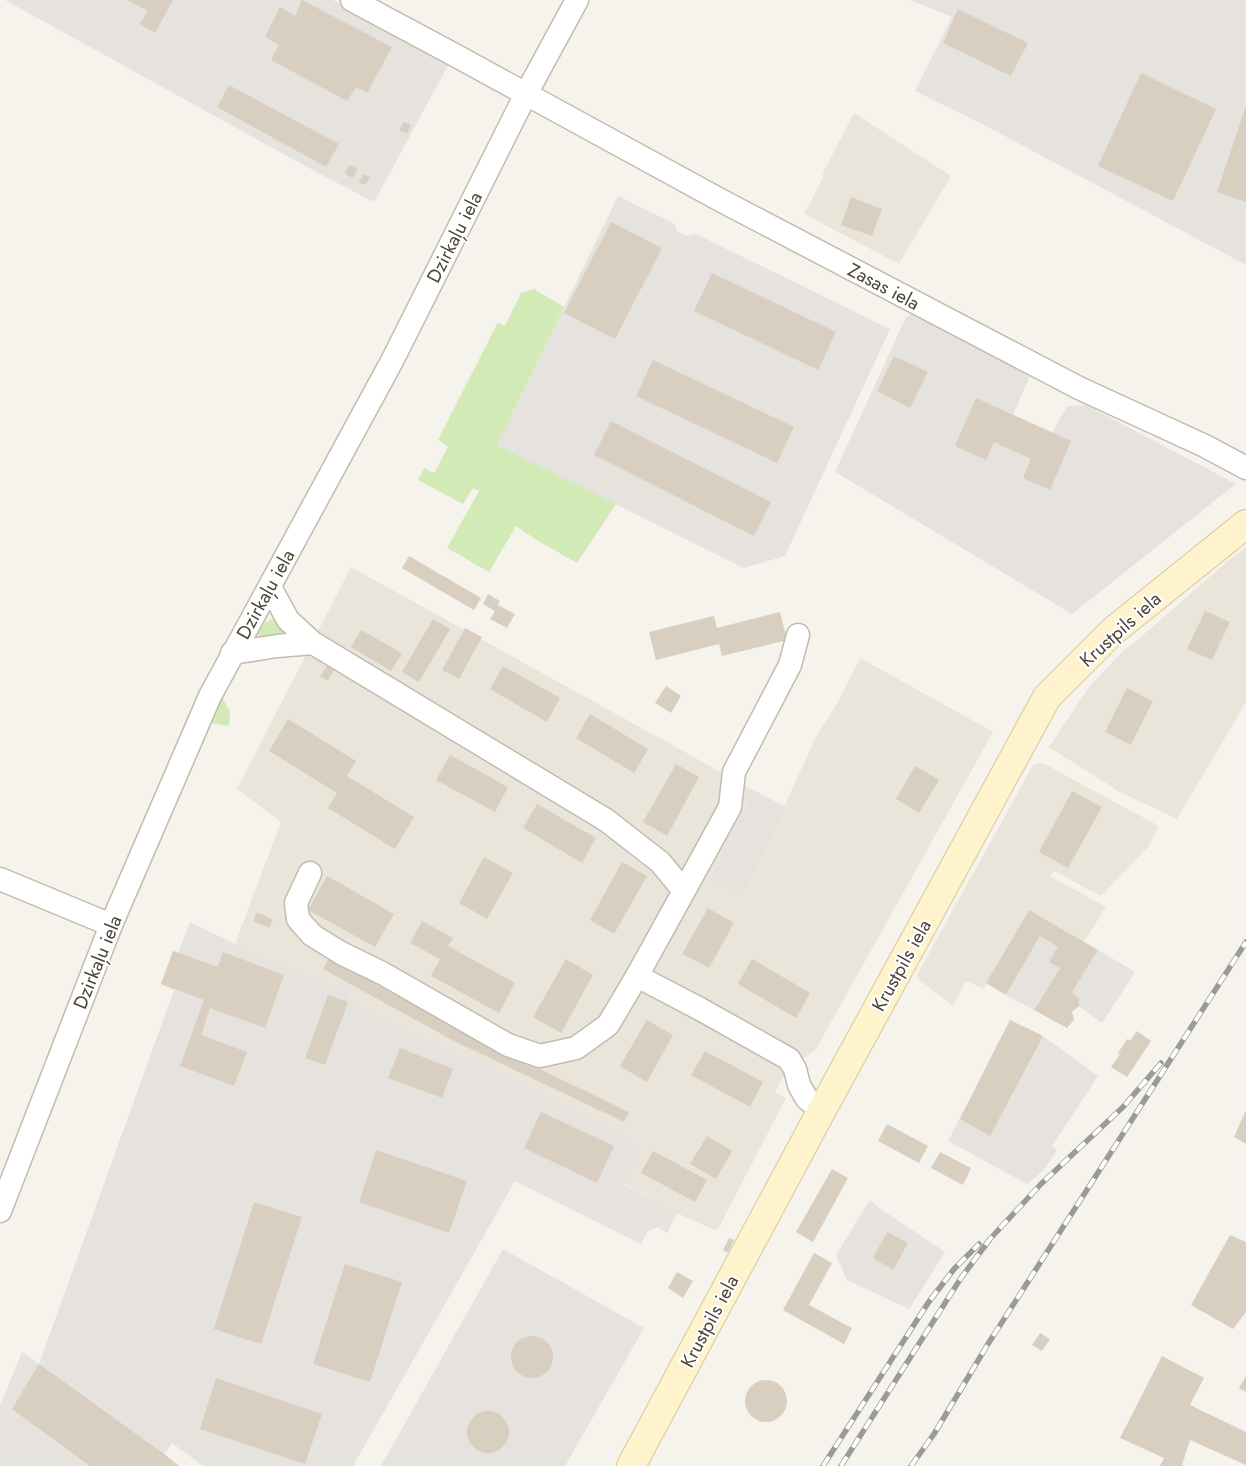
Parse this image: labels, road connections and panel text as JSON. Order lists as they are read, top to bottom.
{
  "streets": {
    "main road": ["Krustpils iela"],
    "street": ["Dzirkaļu iela", "Zasas iela"]
  },
  "crossings": [
    ["Dzirkaļu iela", "Zasas iela"]
  ]
}
